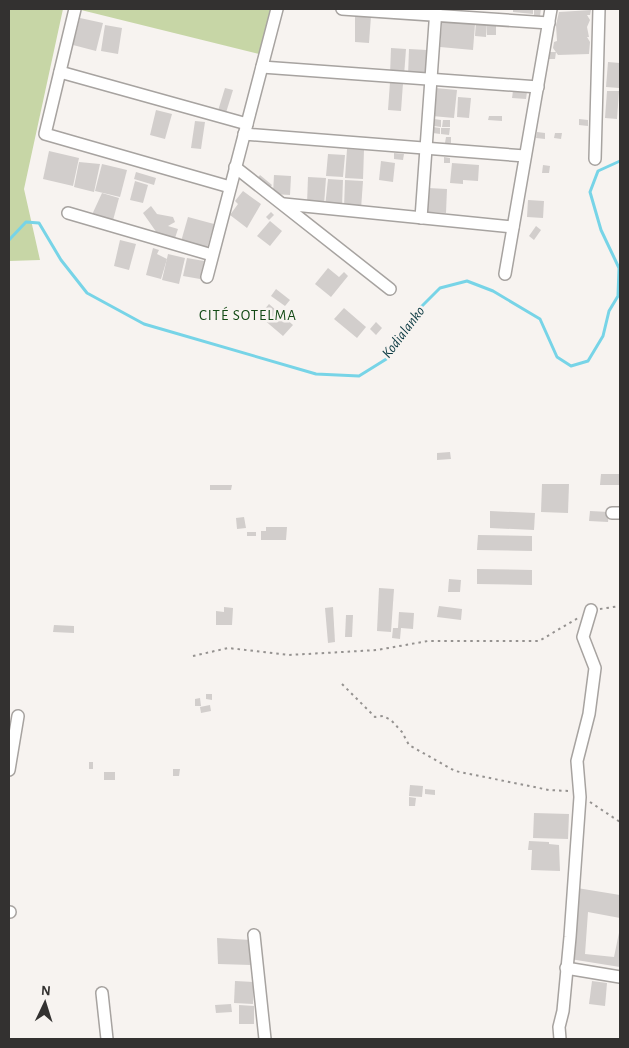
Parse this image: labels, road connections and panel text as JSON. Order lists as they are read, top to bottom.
{
  "districts": ["CITÉ SOTELMA"],
  "water": ["Kodialanko"],
  "north": "top"
}
